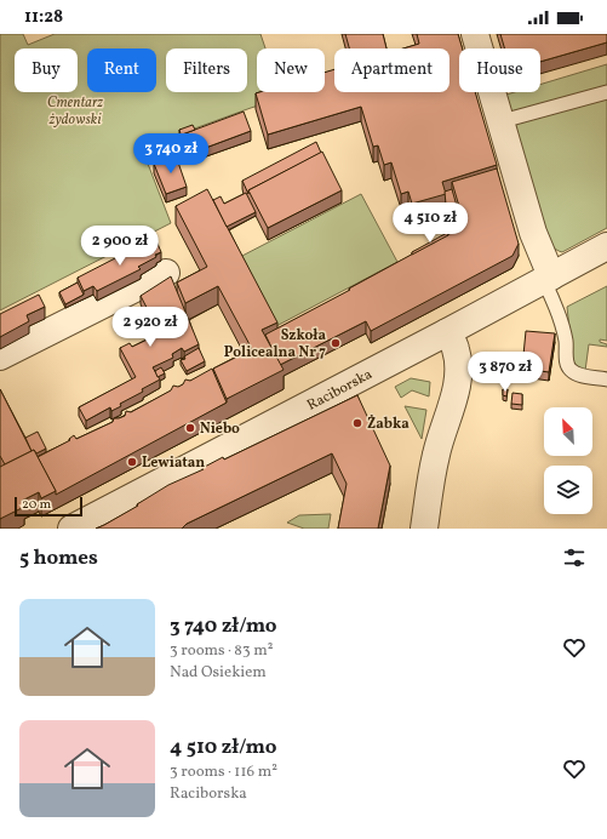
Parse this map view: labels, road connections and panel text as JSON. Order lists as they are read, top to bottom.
{
  "streets": {
    "street": ["Raciborska"]
  },
  "parks": ["Cmentarz żydowski"],
  "places": [
    "Szkoła Policealna Nr 7",
    "Żabka",
    "Niebo",
    "Lewiatan"
  ],
  "scale_bar": "20 m",
  "north": "top left",
  "page": {
    "status": "11:28",
    "chip": [
      "Buy",
      "Rent",
      "Filters",
      "New",
      "Apartment",
      "House"
    ],
    "price": [
      "3 740 zł",
      "4 510 zł",
      "2 900 zł",
      "2 920 zł",
      "3 870 zł"
    ],
    "scale": "20 m",
    "heading": "5 homes",
    "list": [
      {
        "name": "3 740 zł/mo",
        "note": "3 rooms · 83 m² · Nad Osiekiem"
      },
      {
        "name": "4 510 zł/mo",
        "note": "3 rooms · 116 m² · Raciborska"
      }
    ]
  }
}
